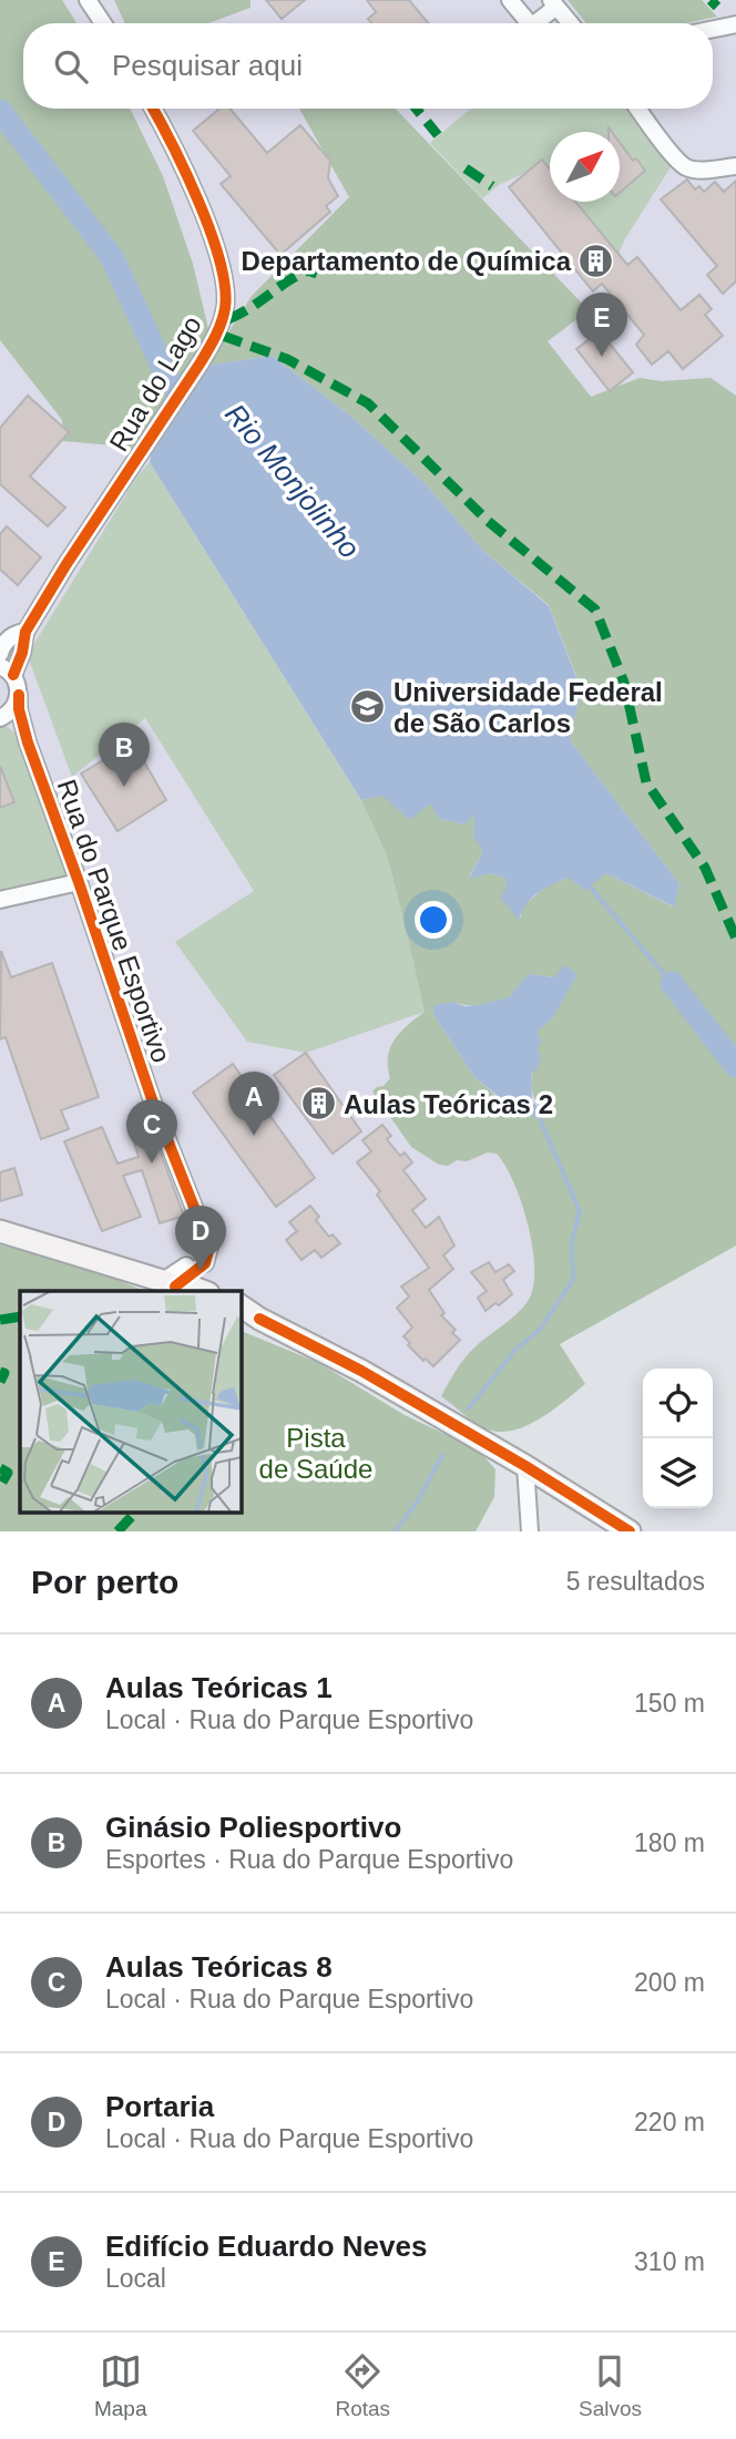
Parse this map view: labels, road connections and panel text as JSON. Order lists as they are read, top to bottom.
{
  "streets": {
    "street": ["Rua do Lago", "Rua do Parque Esportivo"]
  },
  "crossings": [
    ["Rua do Lago", "Rua do Parque Esportivo"]
  ],
  "water": ["Rio Monjolinho"],
  "parks": ["Pista de Saúde"],
  "places": {
    "building": ["Departamento de Química", "Aulas Teóricas 2"],
    "school or university": ["Universidade Federal de São Carlos"]
  },
  "north": "top right",
  "page": {
    "search": "Pesquisar aqui",
    "pins": [
      "E",
      "B",
      "A",
      "C",
      "D"
    ],
    "heading": ["Por perto", "5 resultados"],
    "list": [
      {
        "mark": "A",
        "name": "Aulas Teóricas 1",
        "note": "Local · Rua do Parque Esportivo",
        "value": "150 m"
      },
      {
        "mark": "B",
        "name": "Ginásio Poliesportivo",
        "note": "Esportes · Rua do Parque Esportivo",
        "value": "180 m"
      },
      {
        "mark": "C",
        "name": "Aulas Teóricas 8",
        "note": "Local · Rua do Parque Esportivo",
        "value": "200 m"
      },
      {
        "mark": "D",
        "name": "Portaria",
        "note": "Local · Rua do Parque Esportivo",
        "value": "220 m"
      },
      {
        "mark": "E",
        "name": "Edifício Eduardo Neves",
        "note": "Local",
        "value": "310 m"
      }
    ],
    "nav": ["Mapa", "Rotas", "Salvos"]
  }
}
